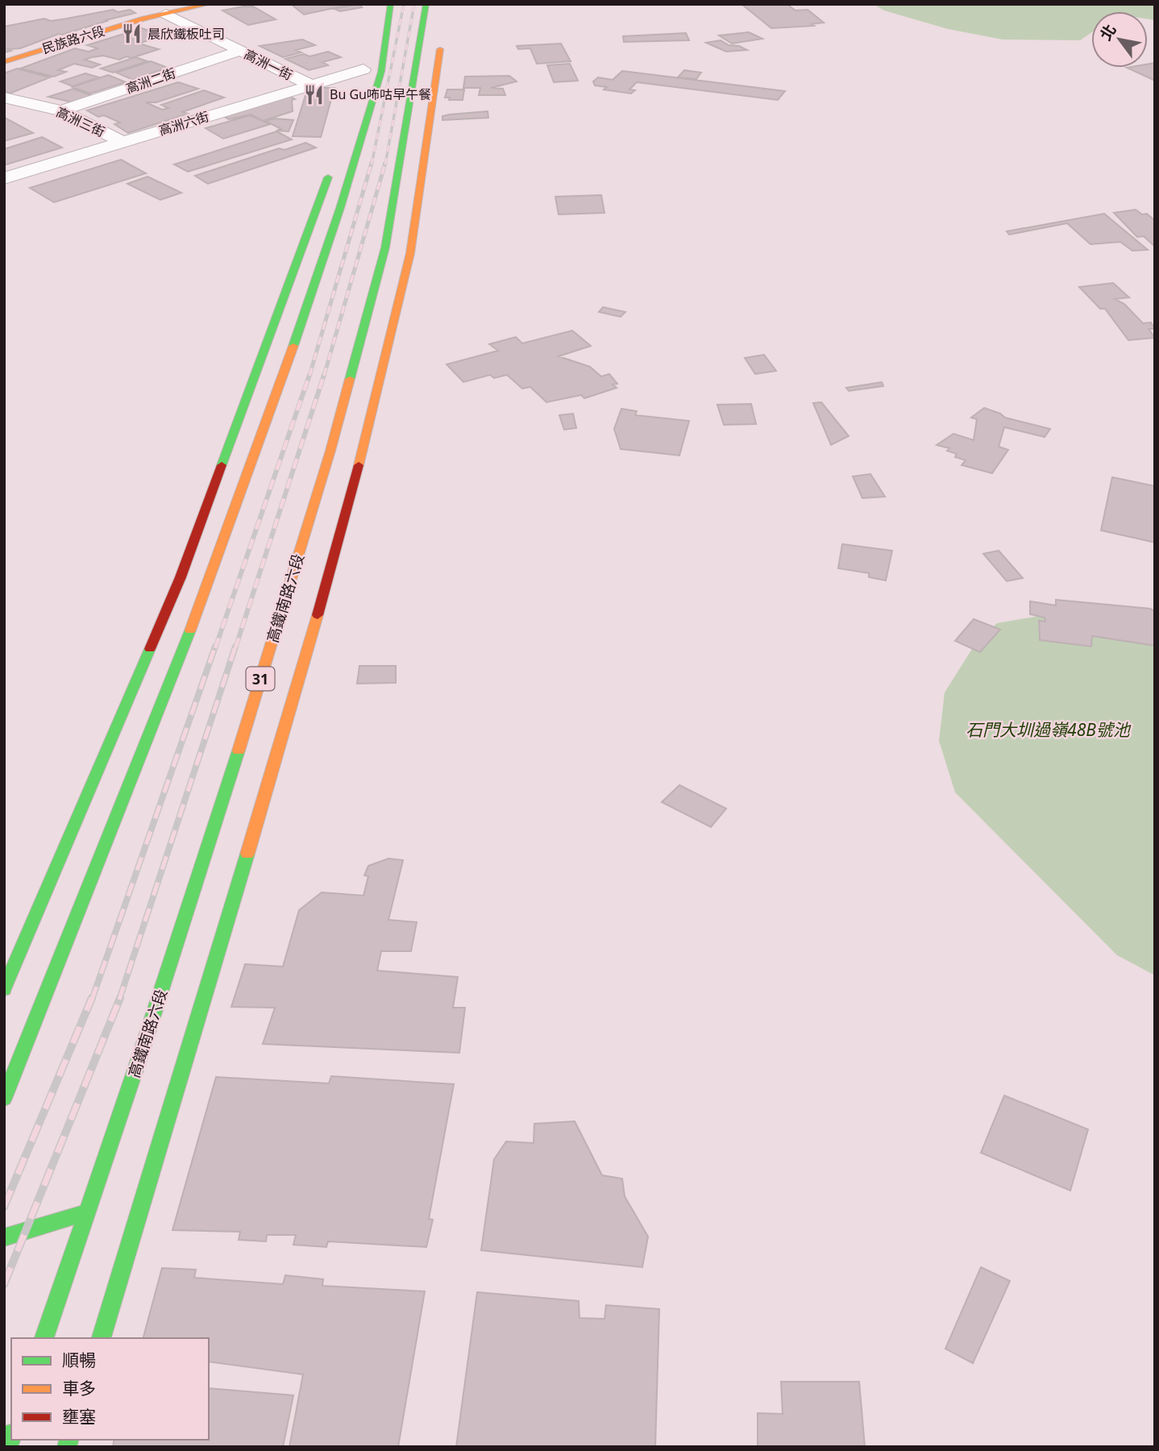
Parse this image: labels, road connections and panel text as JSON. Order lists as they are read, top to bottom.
{
  "streets": {
    "main road": ["民族路六段", "高鐵南路六段", "31"],
    "street": [
      "高洲一街",
      "高洲二街",
      "高洲三街",
      "高洲六街"
    ]
  },
  "crossings": [
    ["民族路六段", "高洲一街"],
    ["高洲一街", "高洲二街"],
    ["高洲一街", "高洲六街"],
    ["高洲二街", "高洲三街"],
    ["高洲三街", "高洲六街"]
  ],
  "water": ["石門大圳過嶺48B號池"],
  "places": {
    "restaurant": ["晨欣鐵板吐司", "Bu Gu咘咕早午餐"]
  },
  "legend": ["順暢", "車多", "壅塞"],
  "north": "top left"
}
